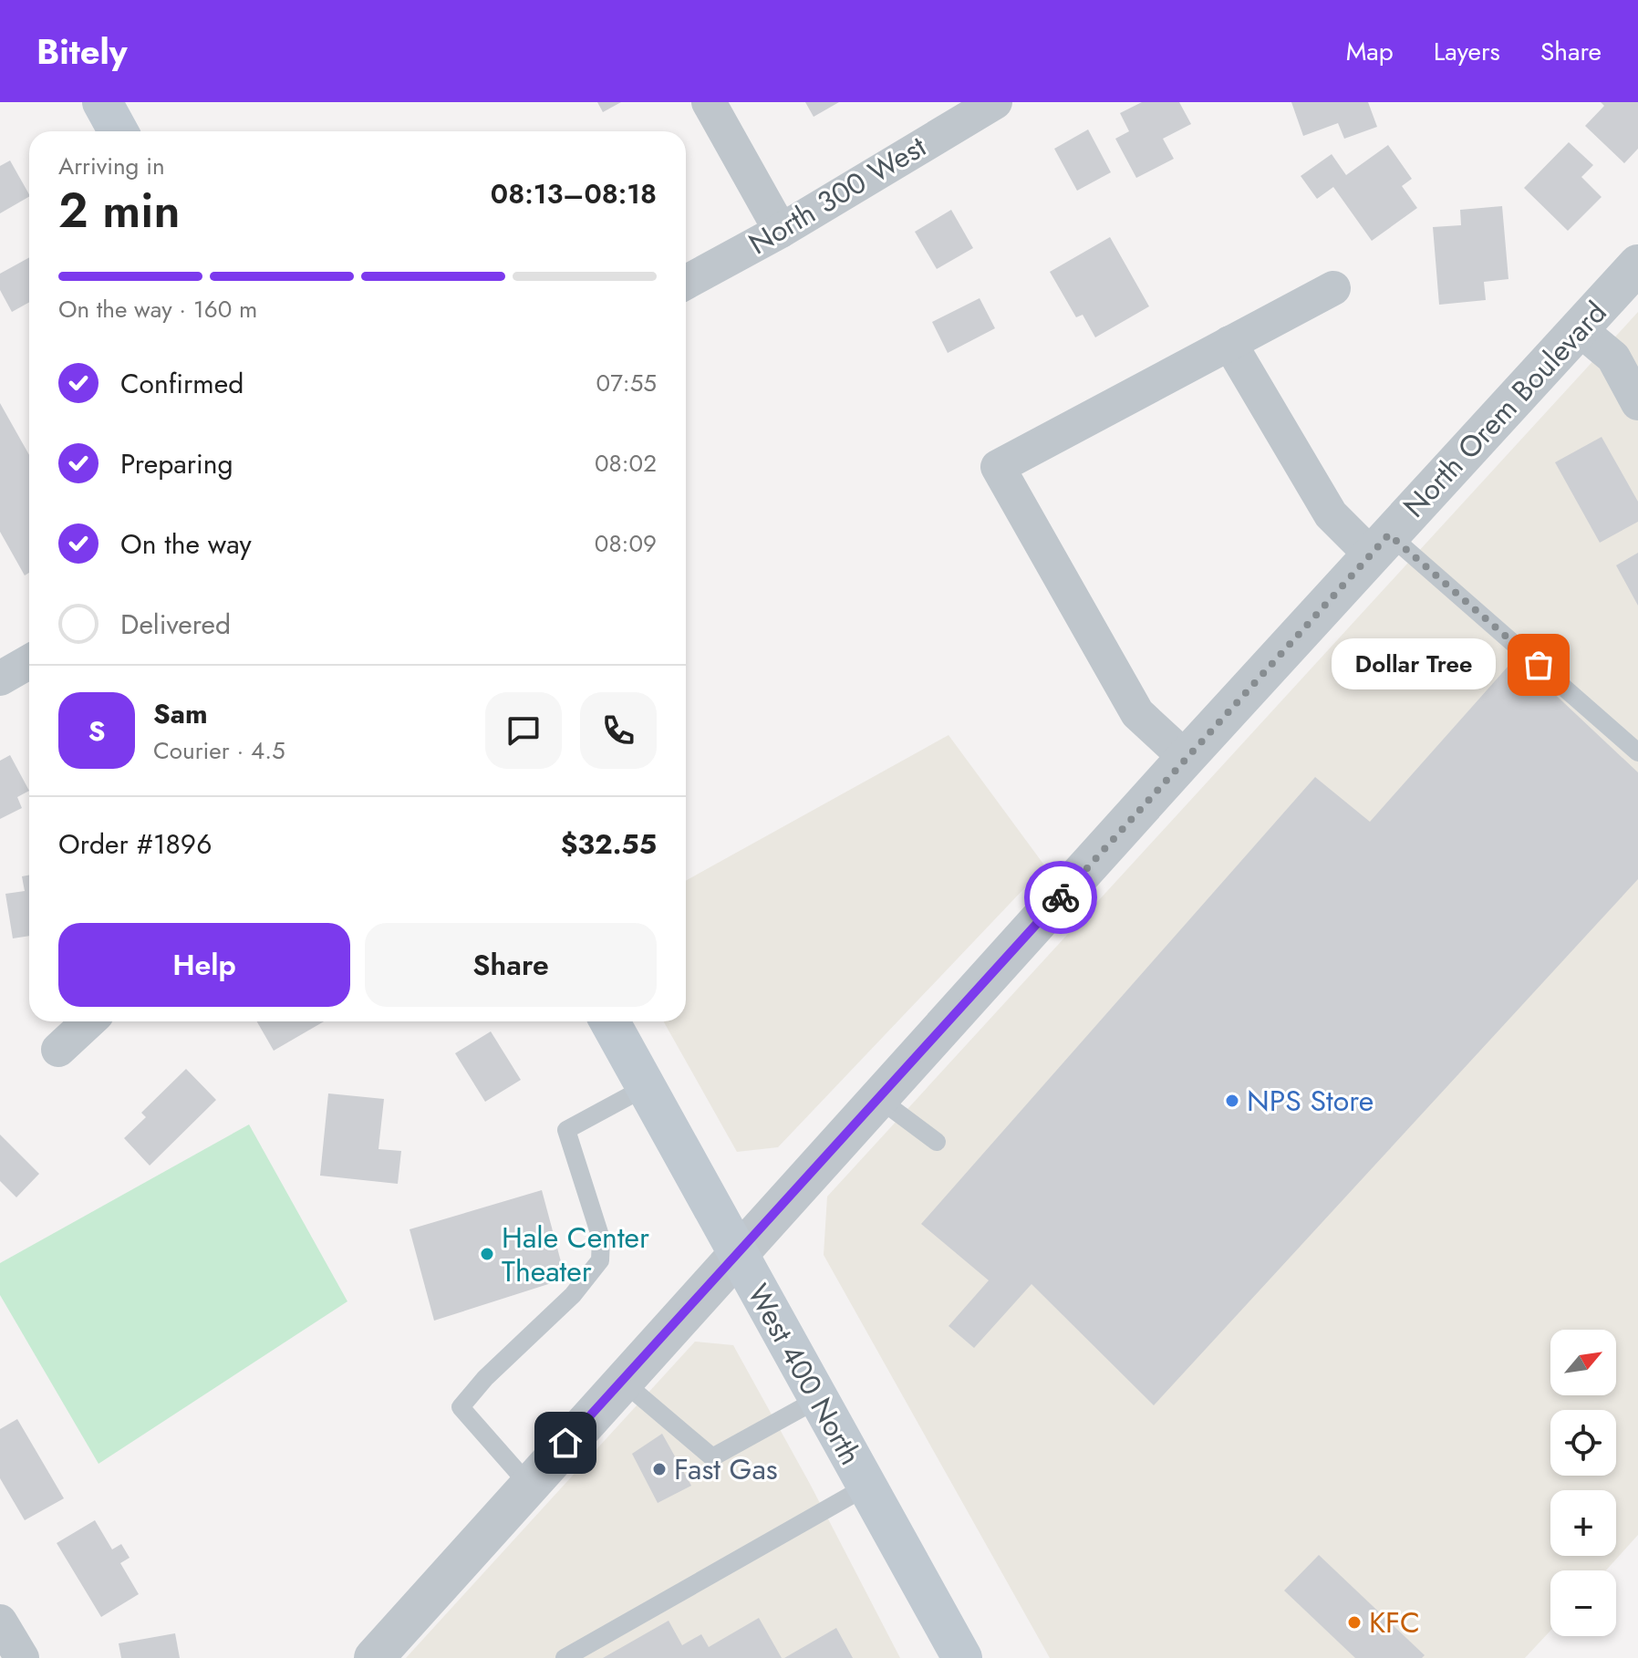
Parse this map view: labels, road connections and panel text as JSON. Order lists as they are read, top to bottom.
{
  "streets": {
    "main road": ["West 400 North"],
    "street": ["North 300 West", "North Orem Boulevard"]
  },
  "crossings": [
    ["North Orem Boulevard", "West 400 North"]
  ],
  "places": [
    "Dollar Tree",
    "NPS Store",
    "Hale Center Theater",
    "Fast Gas",
    "KFC"
  ],
  "north": "top right",
  "page": {
    "header": "Bitely",
    "nav": ["Map", "Layers", "Share"],
    "heading": ["2 min", "Arriving in", "08:13–08:18"],
    "panel": [
      "Sam",
      "Courier · 4.5",
      "Order #1896",
      "$32.55"
    ],
    "bar": "On the way · 160 m",
    "list": [
      ["Confirmed", "07:55"],
      ["Preparing", "08:02"],
      ["On the way", "08:09"],
      "Delivered"
    ],
    "bubble": "Dollar Tree",
    "round": "S",
    "buttons": ["Help", "Share"],
    "map_buttons": ["+", "−"]
  }
}
